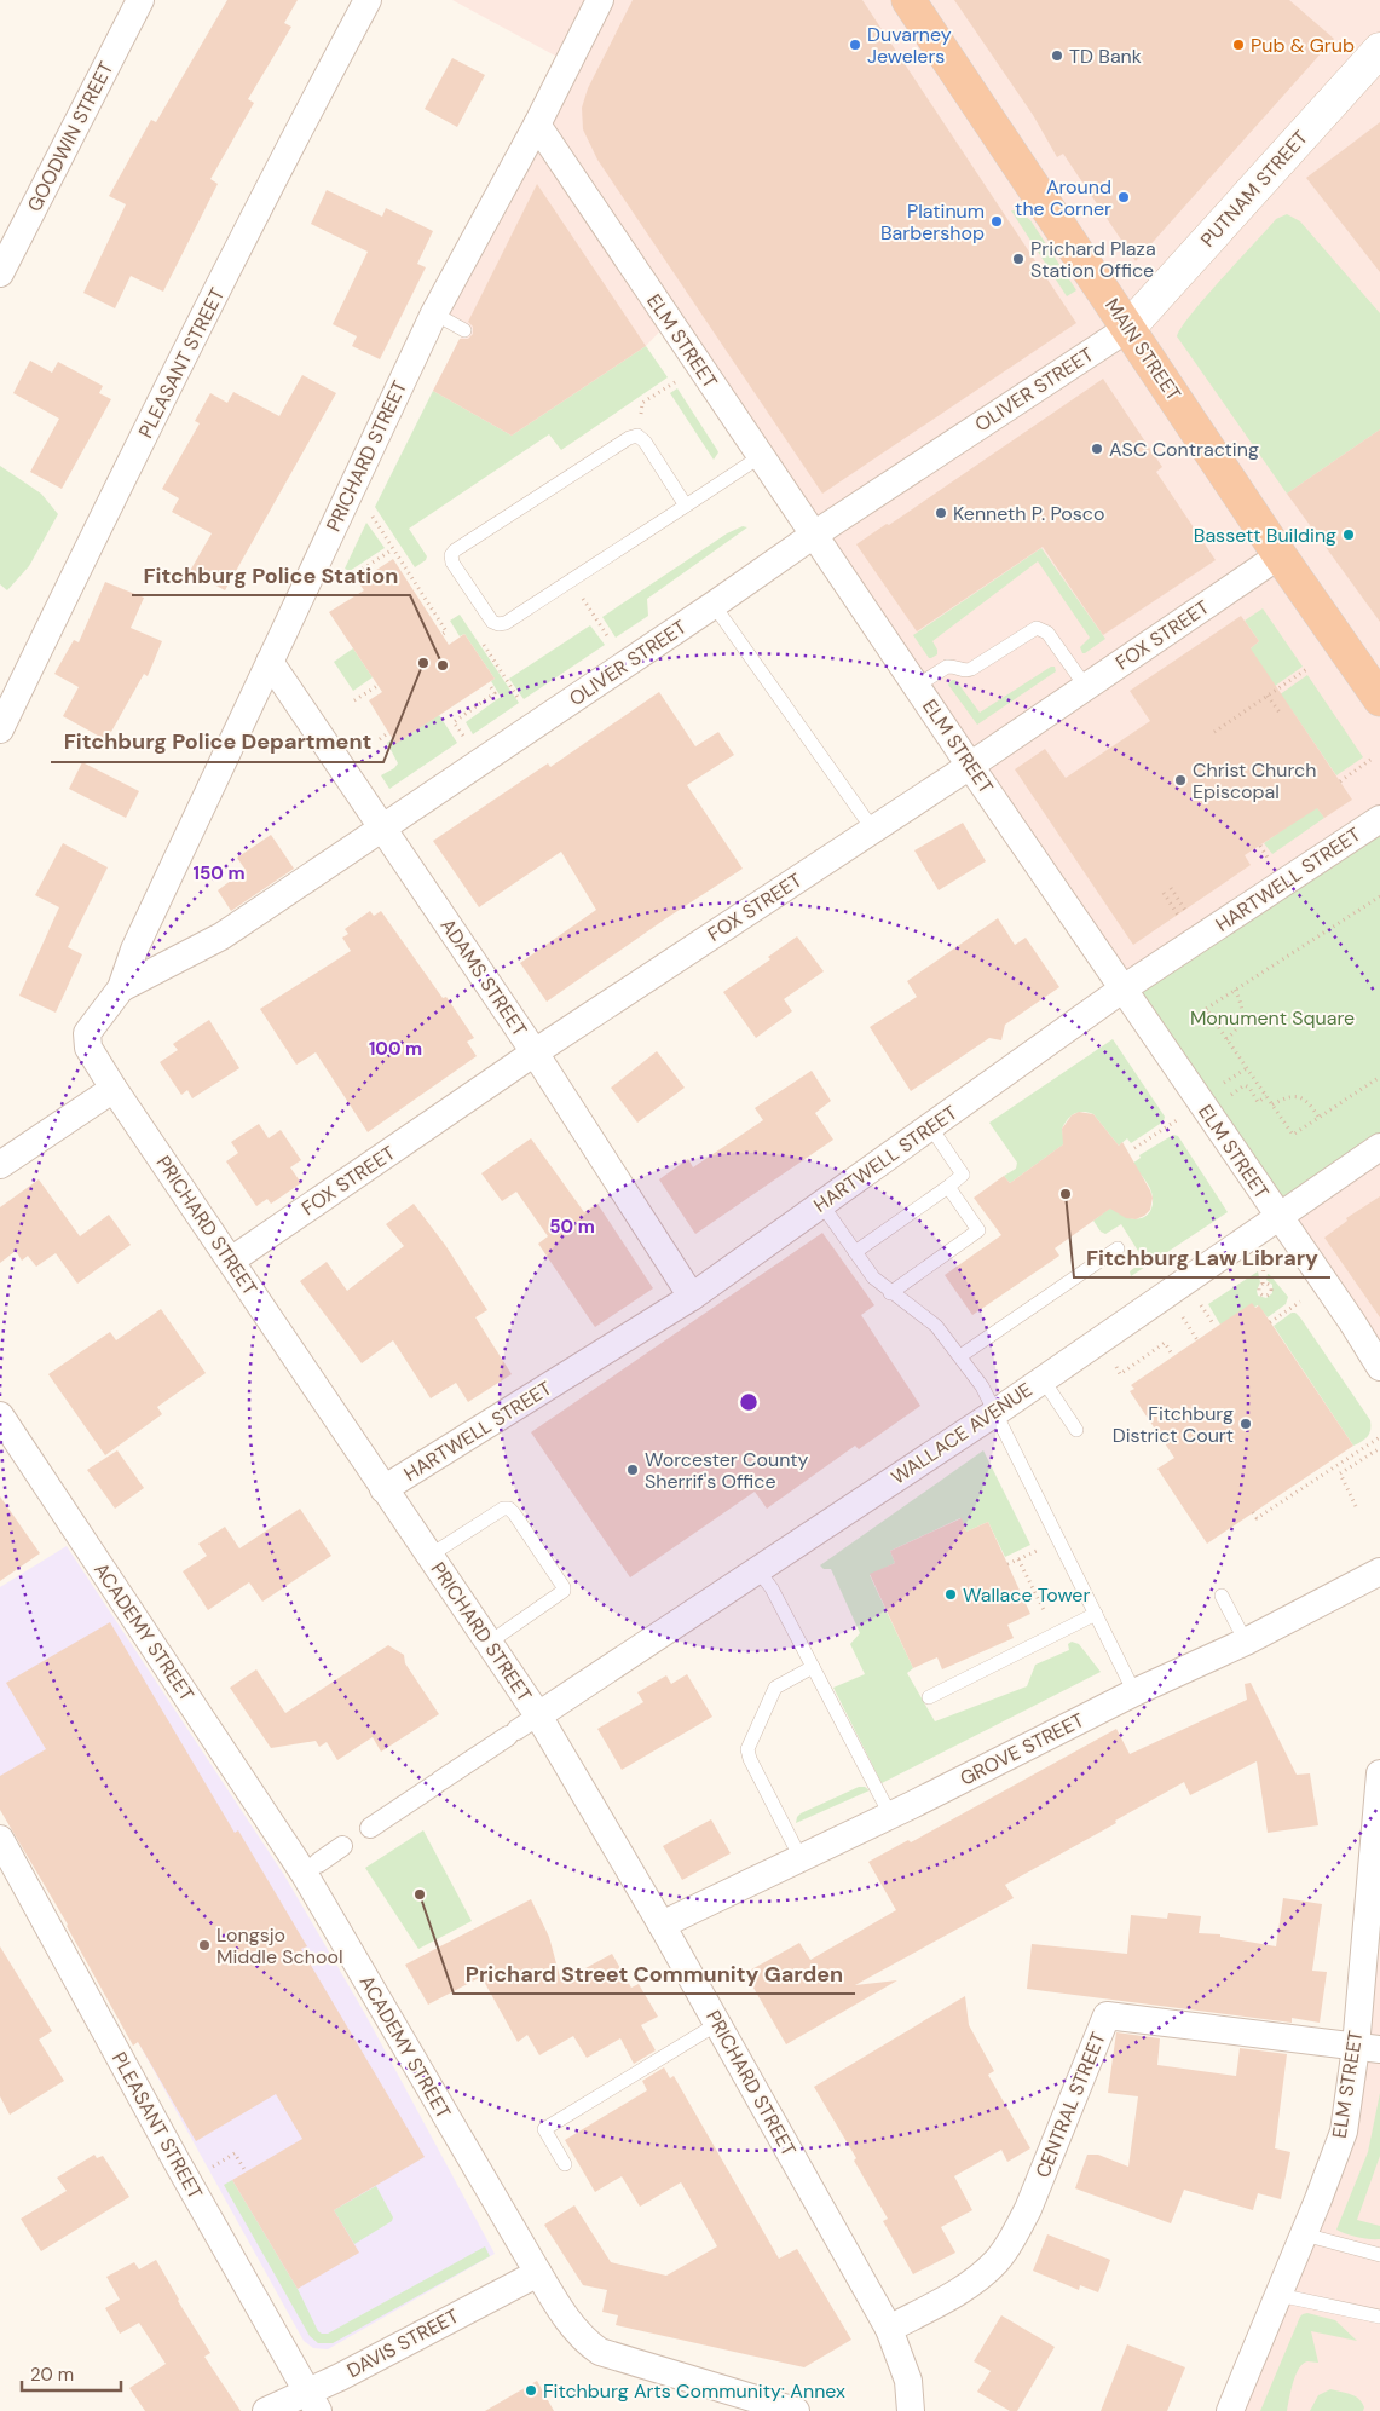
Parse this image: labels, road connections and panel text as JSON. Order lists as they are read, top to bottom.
{
  "streets": {
    "highway": ["MAIN STREET"],
    "main road": ["PUTNAM STREET"],
    "street": [
      "GOODWIN STREET",
      "ELM STREET",
      "PLEASANT STREET",
      "OLIVER STREET",
      "PRICHARD STREET",
      "FOX STREET",
      "HARTWELL STREET",
      "ADAMS STREET",
      "WALLACE AVENUE",
      "ACADEMY STREET",
      "GROVE STREET",
      "CENTRAL STREET",
      "DAVIS STREET"
    ]
  },
  "crossings": [
    ["PUTNAM STREET", "MAIN STREET"],
    ["PUTNAM STREET", "OLIVER STREET"],
    ["ELM STREET", "OLIVER STREET"],
    ["ELM STREET", "PRICHARD STREET"],
    ["ELM STREET", "FOX STREET"],
    ["ELM STREET", "HARTWELL STREET"],
    ["ELM STREET", "WALLACE AVENUE"],
    ["ELM STREET", "CENTRAL STREET"],
    ["MAIN STREET", "OLIVER STREET"],
    ["MAIN STREET", "FOX STREET"],
    ["PLEASANT STREET", "DAVIS STREET"],
    ["OLIVER STREET", "PRICHARD STREET"],
    ["OLIVER STREET", "ADAMS STREET"],
    ["PRICHARD STREET", "FOX STREET"],
    ["PRICHARD STREET", "HARTWELL STREET"],
    ["PRICHARD STREET", "ADAMS STREET"],
    ["PRICHARD STREET", "WALLACE AVENUE"],
    ["PRICHARD STREET", "GROVE STREET"],
    ["PRICHARD STREET", "CENTRAL STREET"],
    ["FOX STREET", "ADAMS STREET"],
    ["HARTWELL STREET", "ADAMS STREET"],
    ["ACADEMY STREET", "DAVIS STREET"]
  ],
  "parks": ["Monument Square"],
  "places": [
    "Duvarney Jewelers",
    "Pub & Grub",
    "TD Bank",
    "Around the Corner",
    "Platinum Barbershop",
    "Prichard Plaza Station Office",
    "ASC Contracting",
    "Kenneth P. Posco",
    "Bassett Building",
    "Fitchburg Police Department",
    "Fitchburg Police Station",
    "Christ Church Episcopal",
    "Fitchburg Law Library",
    "Fitchburg District Court",
    "Worcester County Sherrif's Office",
    "Wallace Tower",
    "Prichard Street Community Garden",
    "Longsjo Middle School",
    "Fitchburg Arts Community: Annex"
  ],
  "scale_bar": "20 m",
  "rings": ["150 m", "100 m", "50 m"]
}
